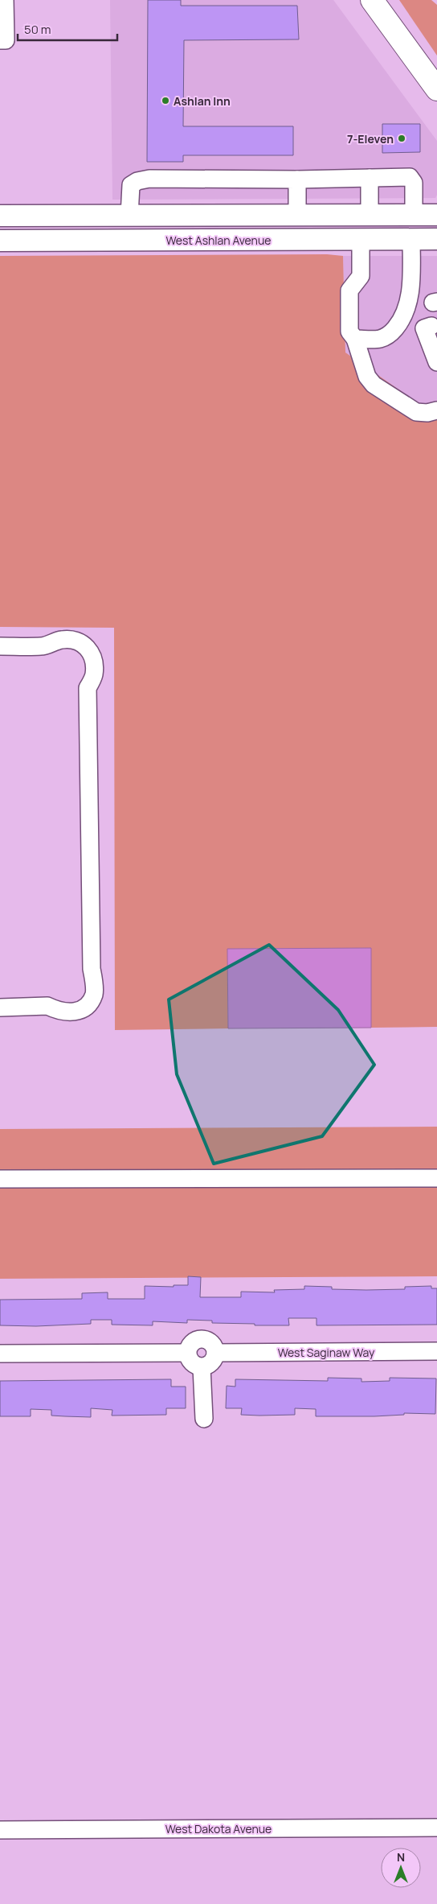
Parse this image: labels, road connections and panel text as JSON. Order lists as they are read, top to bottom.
{
  "streets": {
    "main road": ["West Ashlan Avenue"],
    "street": ["West Saginaw Way", "West Dakota Avenue"]
  },
  "places": ["Ashlan Inn", "7-Eleven"],
  "scale_bar": "50 m",
  "north": "top"
}
